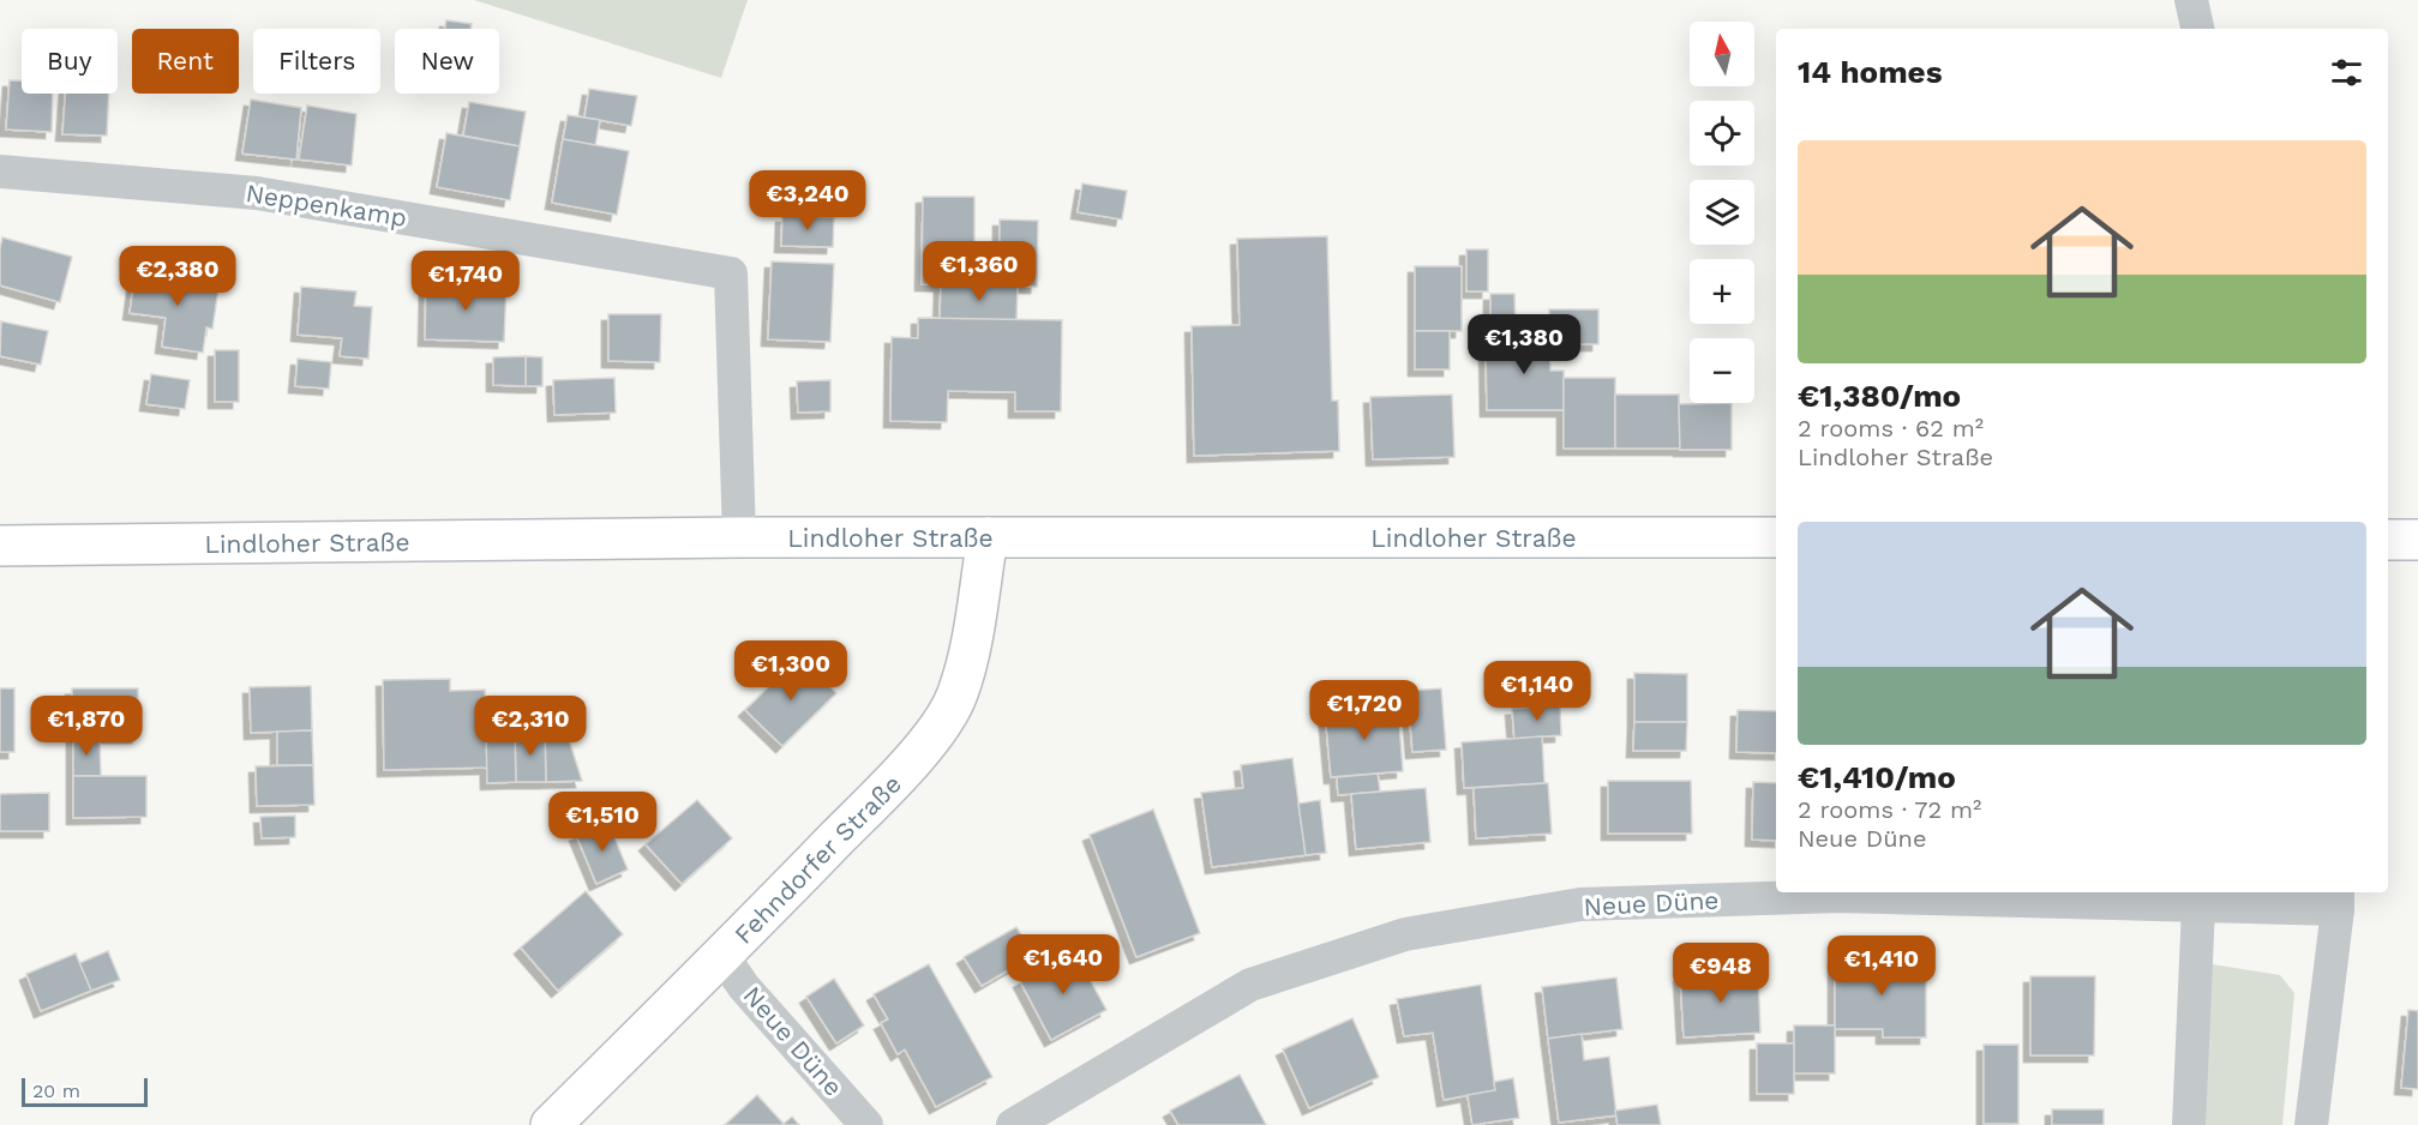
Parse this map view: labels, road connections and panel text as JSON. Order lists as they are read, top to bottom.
{
  "streets": {
    "street": [
      "Neppenkamp",
      "Lindloher Straße",
      "Fehndorfer Straße",
      "Neue Düne"
    ]
  },
  "crossings": [
    ["Neppenkamp", "Lindloher Straße"],
    ["Lindloher Straße", "Fehndorfer Straße"],
    ["Fehndorfer Straße", "Neue Düne"]
  ],
  "scale_bar": "20 m",
  "north": "top",
  "page": {
    "map_buttons": ["+", "−"],
    "chip": [
      "Buy",
      "Rent",
      "Filters",
      "New"
    ],
    "heading": "14 homes",
    "list": [
      {
        "name": "€1,380/mo",
        "note": "2 rooms · 62 m² · Lindloher Straße"
      },
      {
        "name": "€1,410/mo",
        "note": "2 rooms · 72 m² · Neue Düne"
      }
    ],
    "price": [
      "€3,240",
      "€1,360",
      "€2,380",
      "€1,740",
      "€1,380",
      "€1,300",
      "€1,140",
      "€1,720",
      "€1,870",
      "€2,310",
      "€1,510",
      "€1,640",
      "€1,410",
      "€948"
    ],
    "scale": "20 m"
  }
}
